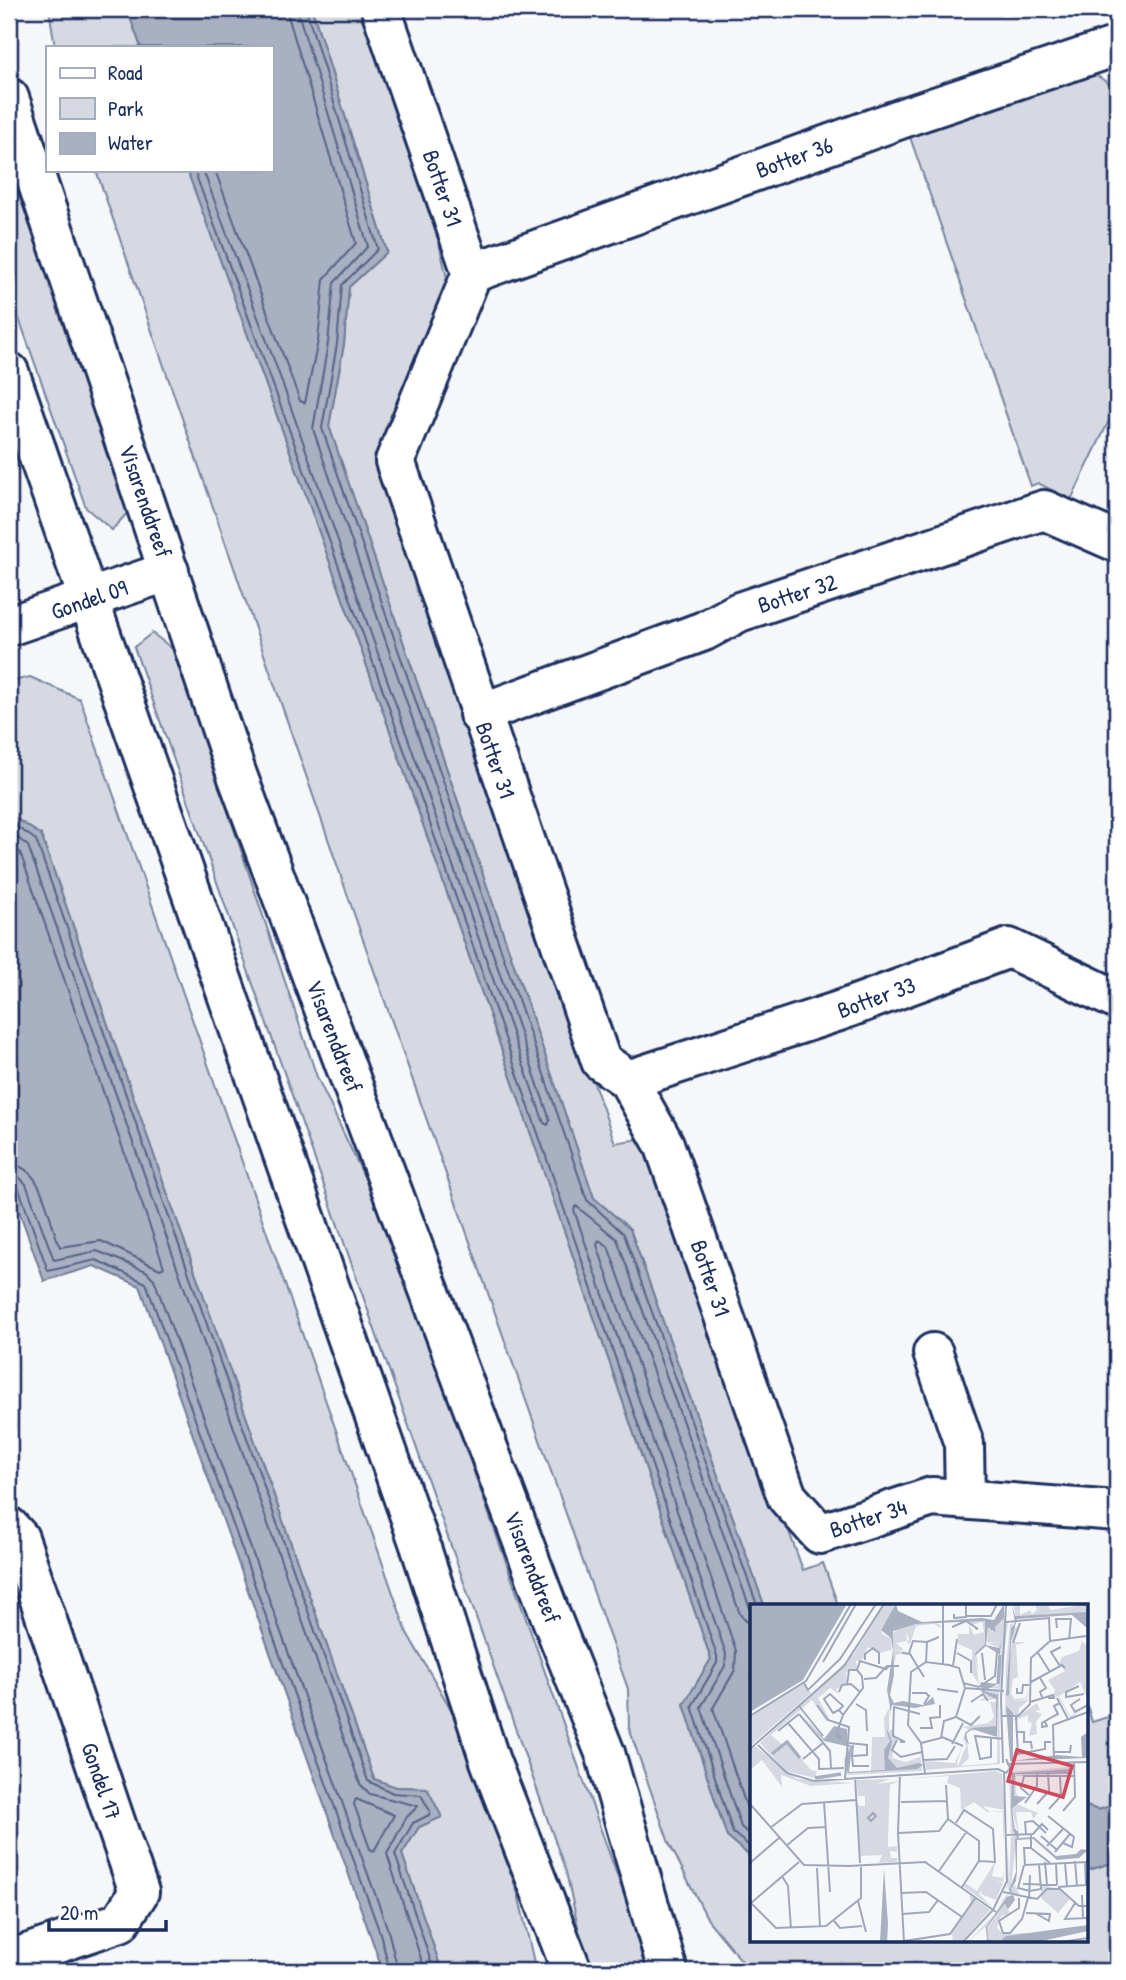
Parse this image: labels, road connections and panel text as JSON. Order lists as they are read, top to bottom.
{
  "streets": {
    "street": [
      "Botter 36",
      "Botter 31",
      "Visarenddreef",
      "Botter 32",
      "Gondel 09",
      "Botter 33",
      "Botter 34",
      "Gondel 17"
    ]
  },
  "crossings": [
    ["Botter 36", "Botter 31"],
    ["Botter 31", "Botter 32"],
    ["Botter 31", "Botter 33"],
    ["Botter 31", "Botter 34"],
    ["Visarenddreef", "Gondel 09"]
  ],
  "legend": ["Road", "Park", "Water"],
  "scale_bar": "20 m"
}
